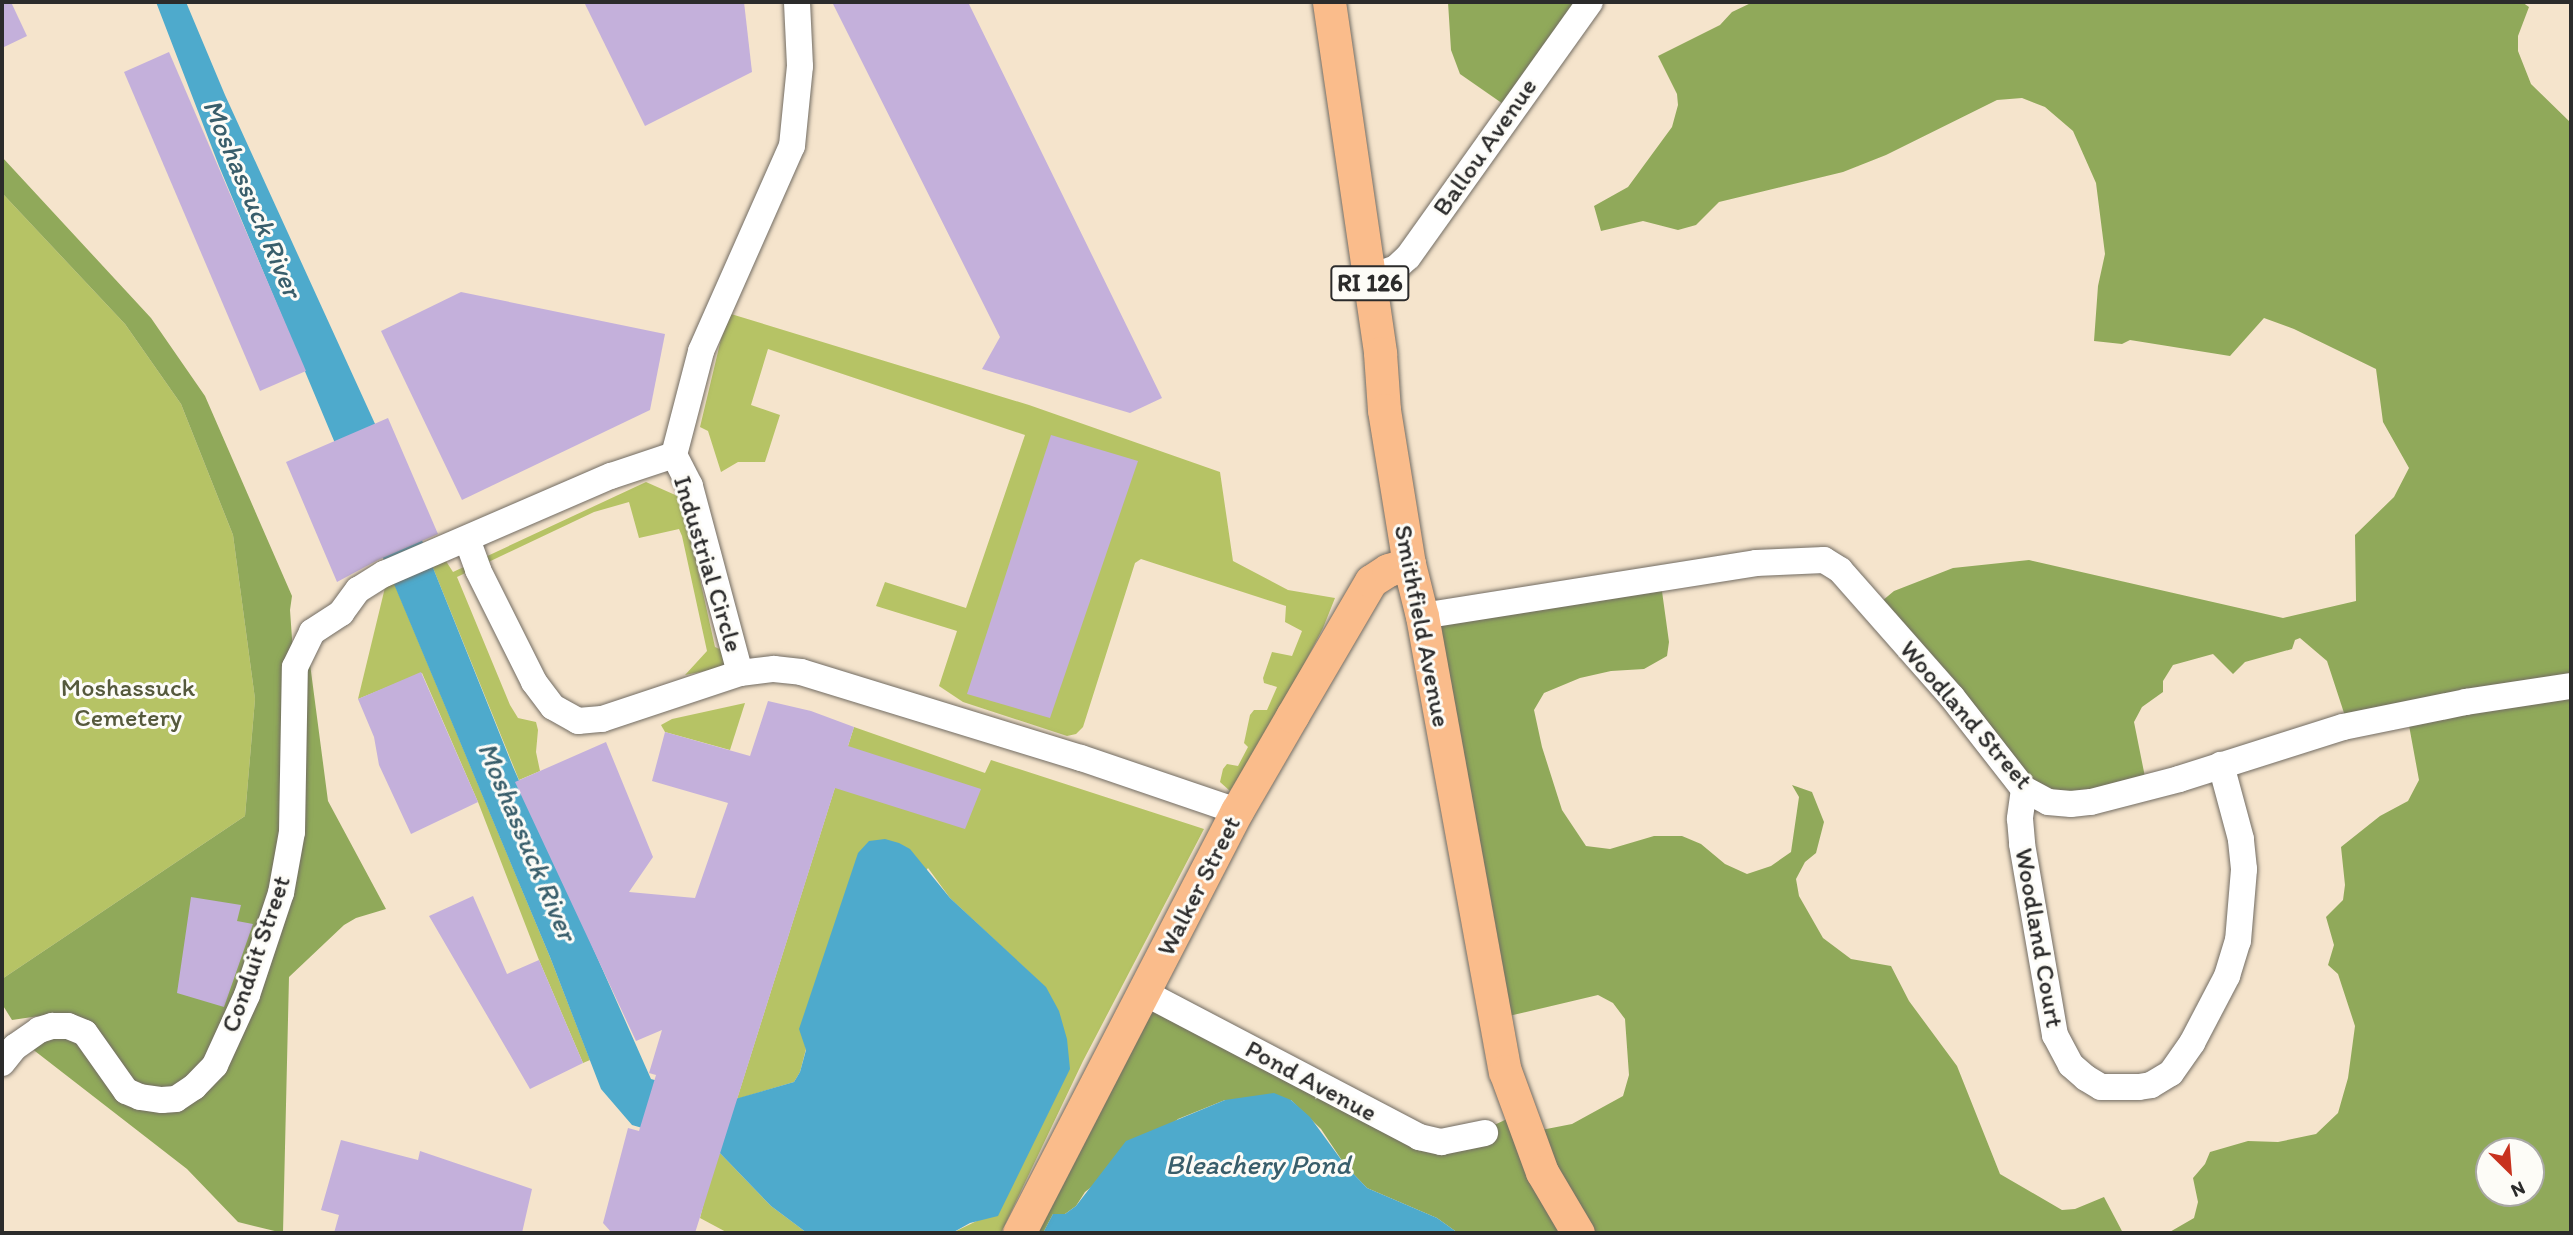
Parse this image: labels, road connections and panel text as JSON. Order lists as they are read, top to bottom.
{
  "streets": {
    "main road": ["RI 126", "Smithfield Avenue", "Walker Street"],
    "street": [
      "Ballou Avenue",
      "Industrial Circle",
      "Woodland Street",
      "Woodland Court",
      "Conduit Street",
      "Pond Avenue"
    ]
  },
  "crossings": [
    ["Ballou Avenue", "Smithfield Avenue"],
    ["Industrial Circle", "Walker Street"],
    ["Industrial Circle", "Conduit Street"],
    ["Smithfield Avenue", "Woodland Street"],
    ["Smithfield Avenue", "Walker Street"],
    ["Woodland Street", "Woodland Court"],
    ["Walker Street", "Pond Avenue"]
  ],
  "water": ["Moshassuck River", "Bleachery Pond"],
  "parks": ["Moshassuck Cemetery"],
  "north": "bottom right"
}
